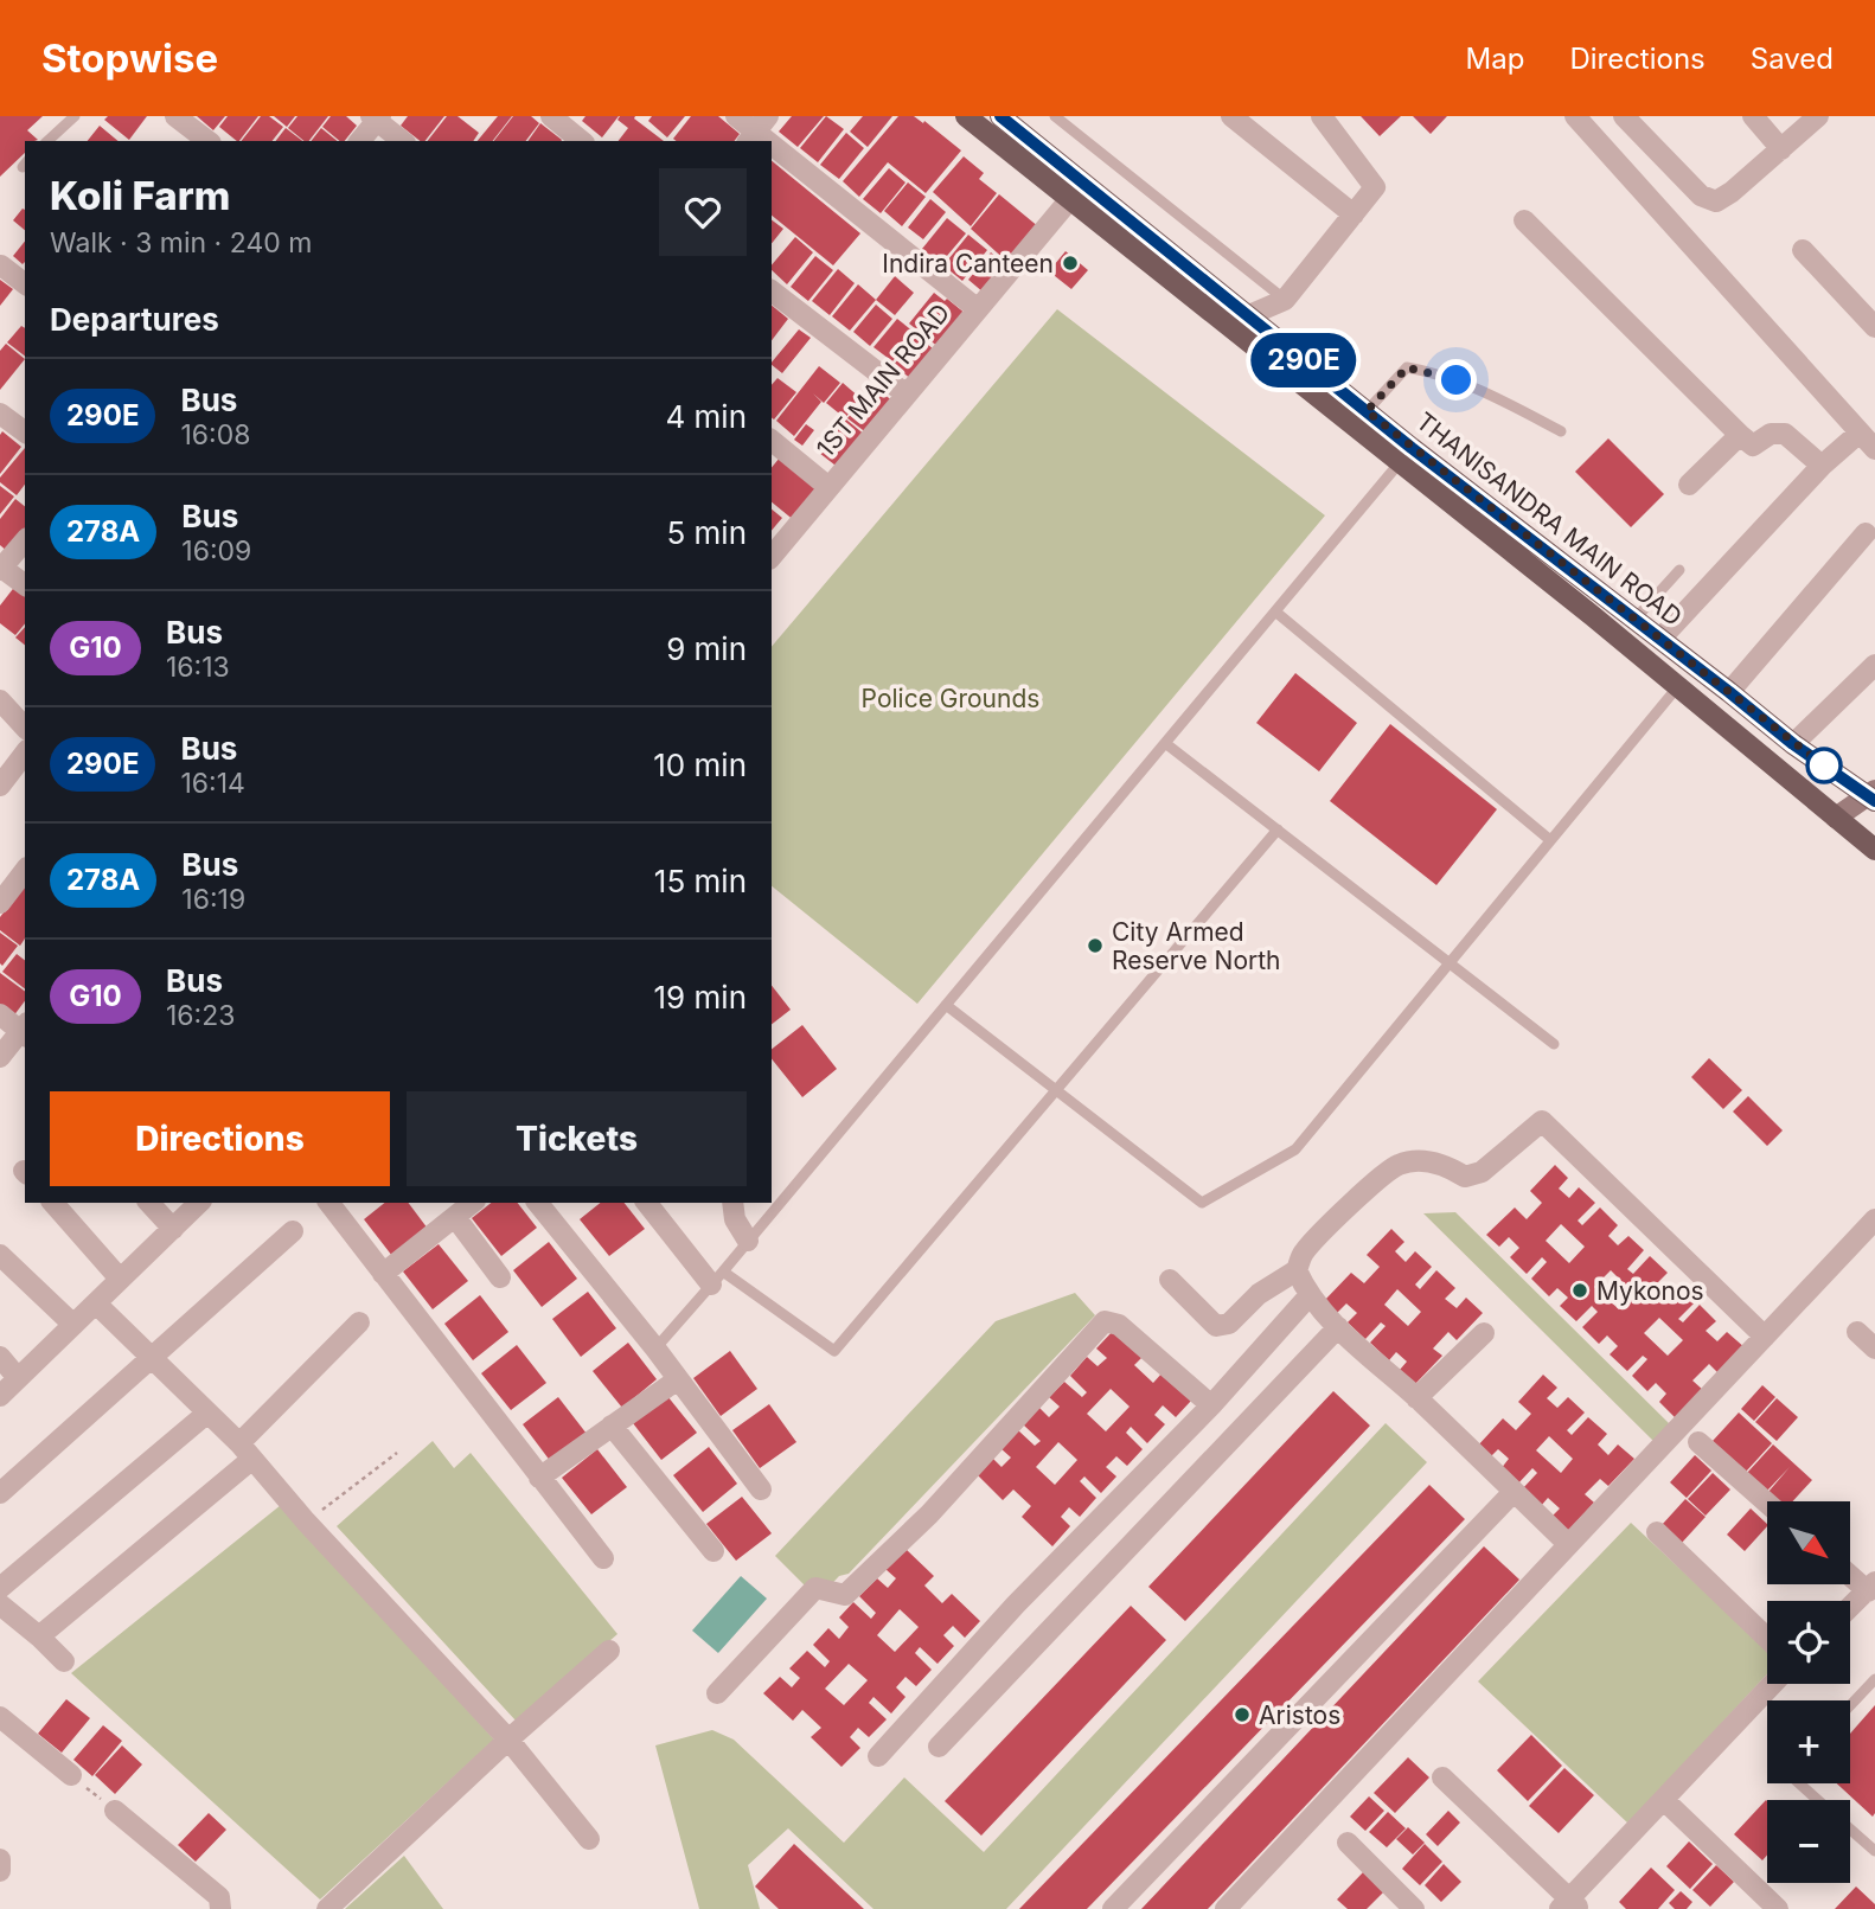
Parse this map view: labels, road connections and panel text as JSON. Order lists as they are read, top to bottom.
{
  "streets": {
    "main road": ["THANISANDRA MAIN ROAD"],
    "street": ["1ST MAIN ROAD"]
  },
  "crossings": [
    ["1ST MAIN ROAD", "THANISANDRA MAIN ROAD"]
  ],
  "parks": ["Police Grounds"],
  "places": [
    "Indira Canteen",
    "City Armed Reserve North",
    "Mykonos",
    "Aristos"
  ],
  "lines": ["bus line 290E"],
  "north": "bottom right",
  "page": {
    "header": "Stopwise",
    "nav": ["Map", "Directions", "Saved"],
    "on_map": "290E",
    "heading": [
      ["Koli Farm", "Walk · 3 min · 240 m"],
      "Departures"
    ],
    "list": [
      {
        "mark": "290E",
        "name": "Bus",
        "note": "16:08",
        "value": "4 min"
      },
      {
        "mark": "278A",
        "name": "Bus",
        "note": "16:09",
        "value": "5 min"
      },
      {
        "mark": "G10",
        "name": "Bus",
        "note": "16:13",
        "value": "9 min"
      },
      {
        "mark": "290E",
        "name": "Bus",
        "note": "16:14",
        "value": "10 min"
      },
      {
        "mark": "278A",
        "name": "Bus",
        "note": "16:19",
        "value": "15 min"
      },
      {
        "mark": "G10",
        "name": "Bus",
        "note": "16:23",
        "value": "19 min"
      }
    ],
    "buttons": ["Directions", "Tickets"],
    "map_buttons": ["+", "−"]
  }
}
